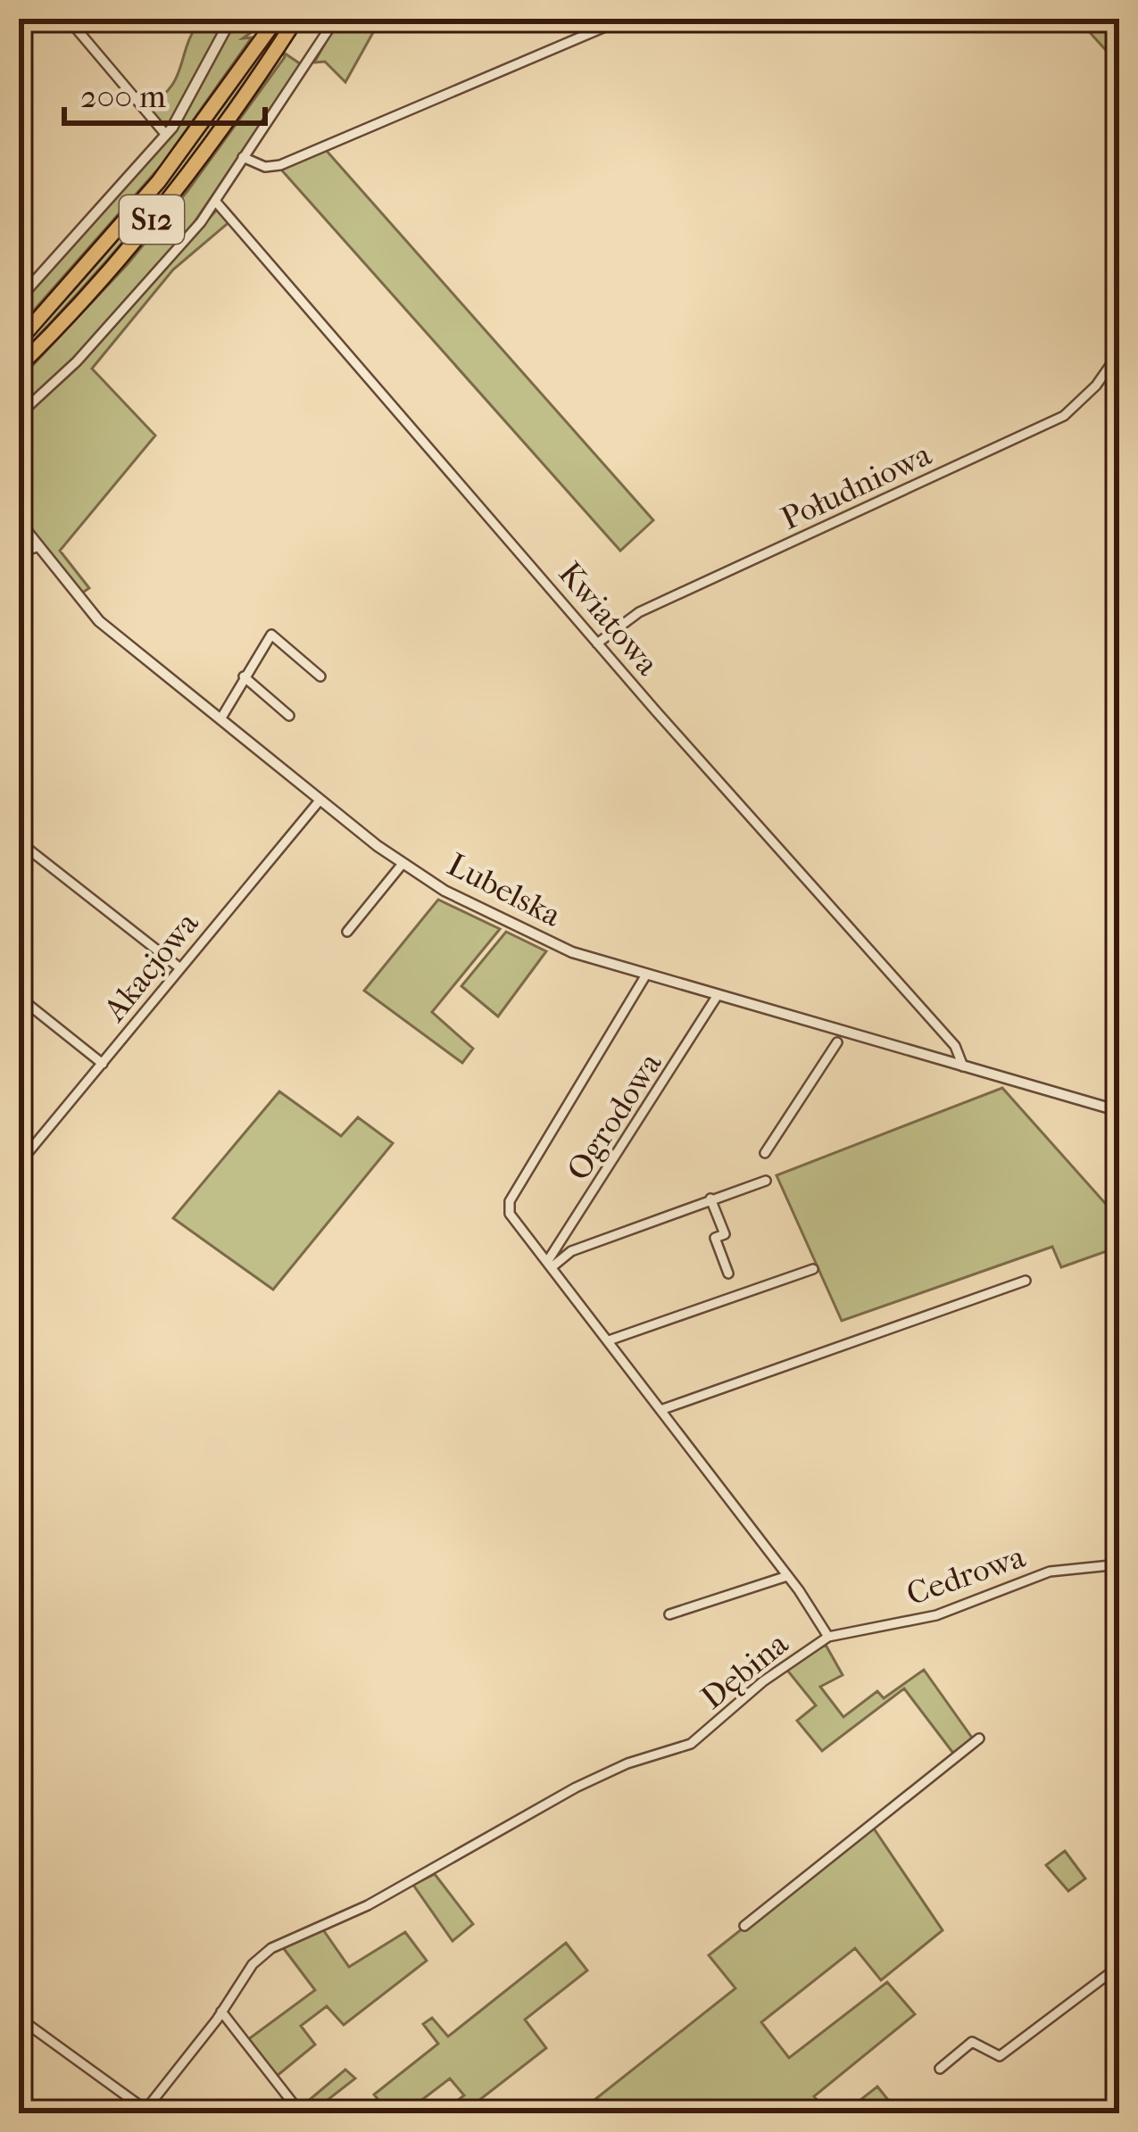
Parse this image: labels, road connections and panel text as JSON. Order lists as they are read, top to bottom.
{
  "streets": {
    "highway": ["S12"],
    "street": [
      "Południowa",
      "Kwiatowa",
      "Lubelska",
      "Akacjowa",
      "Ogrodowa",
      "Cedrowa",
      "Dębina"
    ]
  },
  "crossings": [
    ["Południowa", "Kwiatowa"],
    ["Kwiatowa", "Lubelska"],
    ["Lubelska", "Akacjowa"],
    ["Lubelska", "Ogrodowa"],
    ["Lubelska", "Dębina"],
    ["Ogrodowa", "Dębina"],
    ["Cedrowa", "Dębina"]
  ],
  "scale_bar": "200 m"
}
